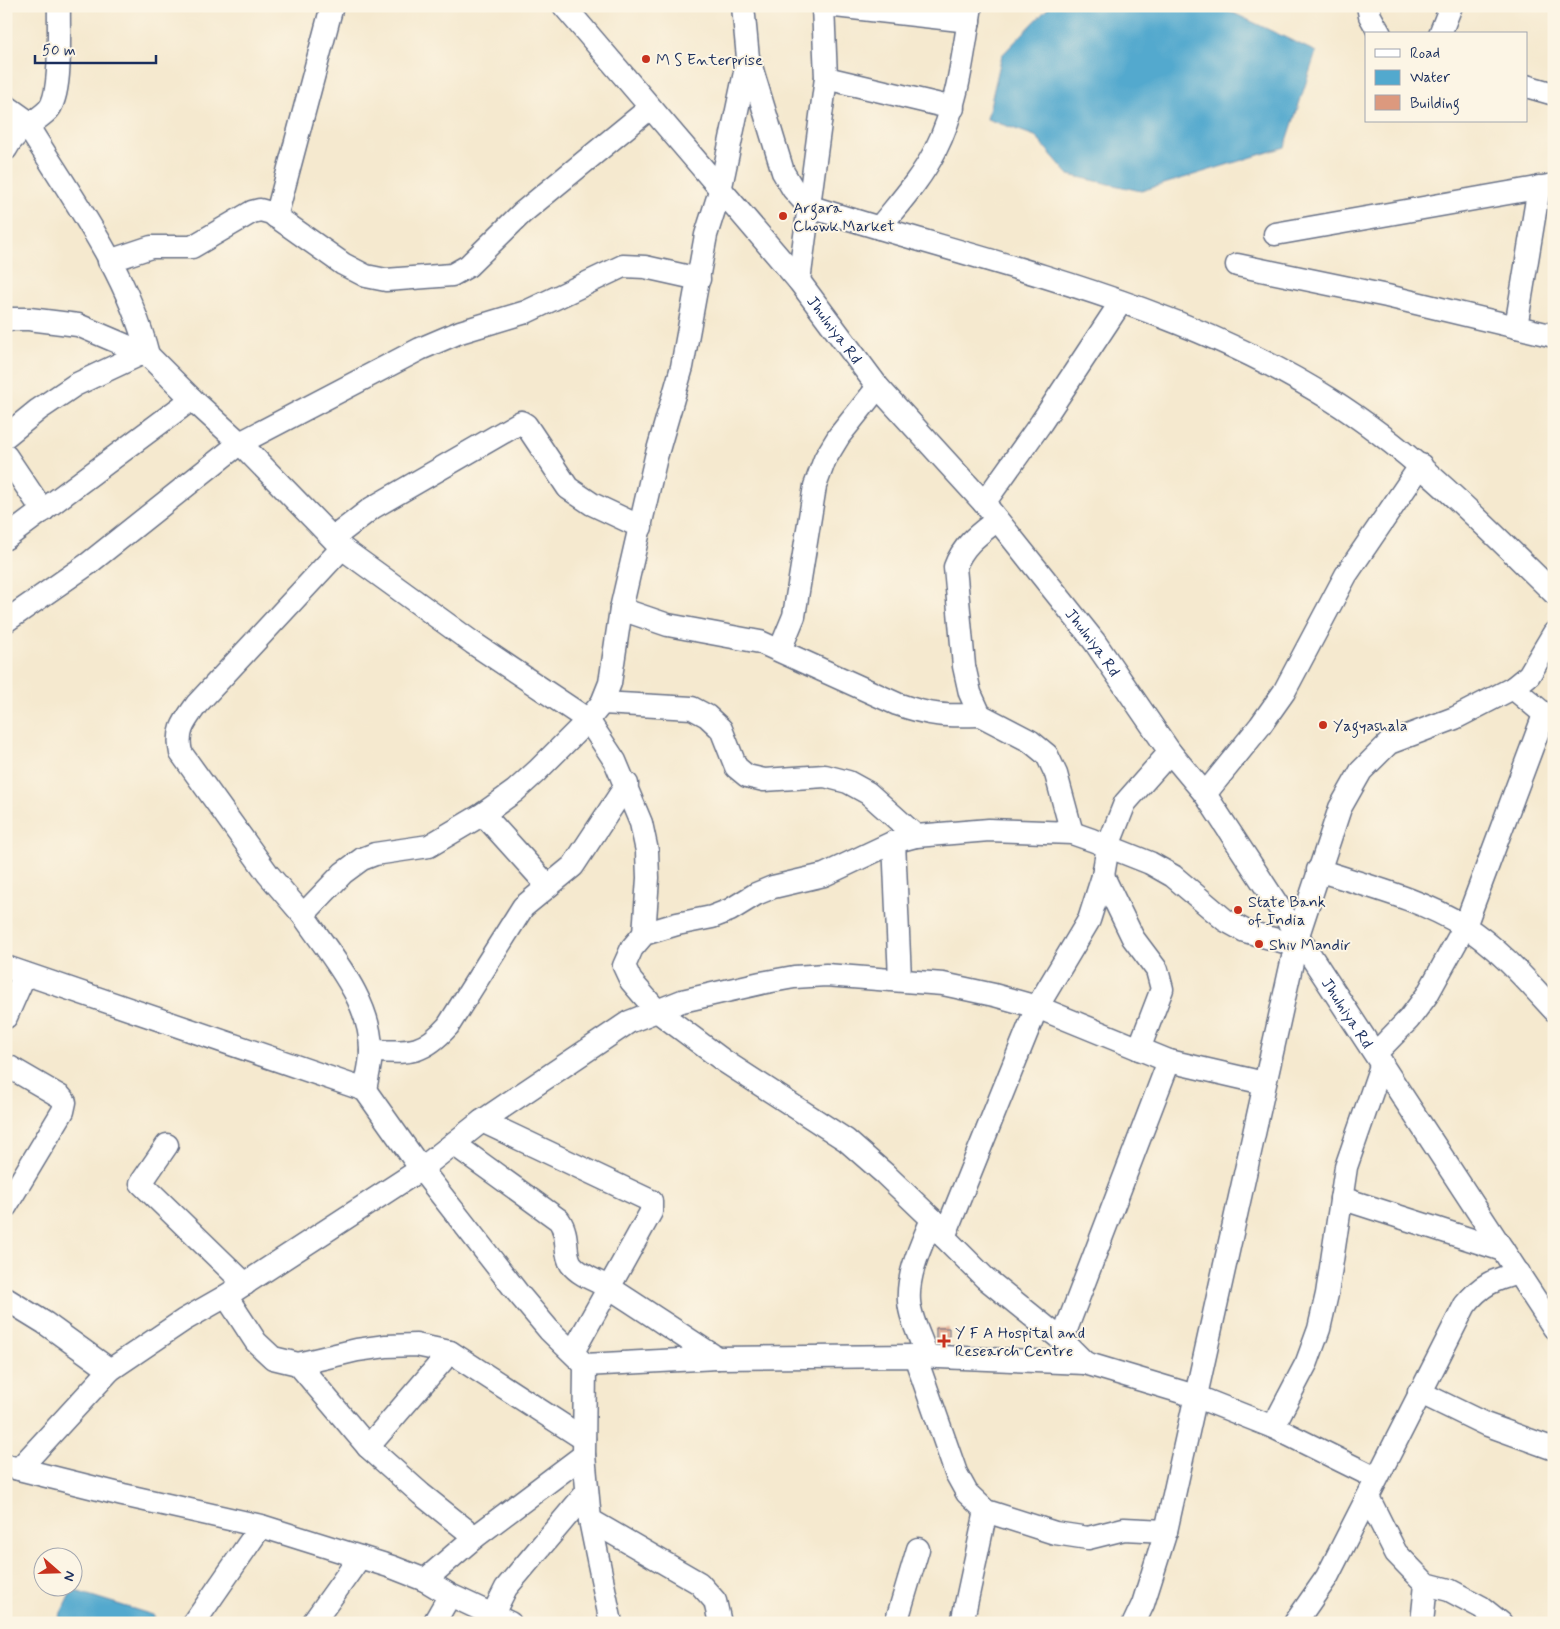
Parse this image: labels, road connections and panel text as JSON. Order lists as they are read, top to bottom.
{
  "streets": {
    "street": ["Jhulniya Rd"]
  },
  "places": {
    "other": [
      "M S Enterprise",
      "Argara Chowk Market",
      "Yagyashala",
      "State Bank of India",
      "Shiv Mandir"
    ],
    "health": ["Y F A Hospital and Research Centre"]
  },
  "legend": ["Road", "Water", "Building"],
  "scale_bar": "50 m",
  "north": "right"
}
